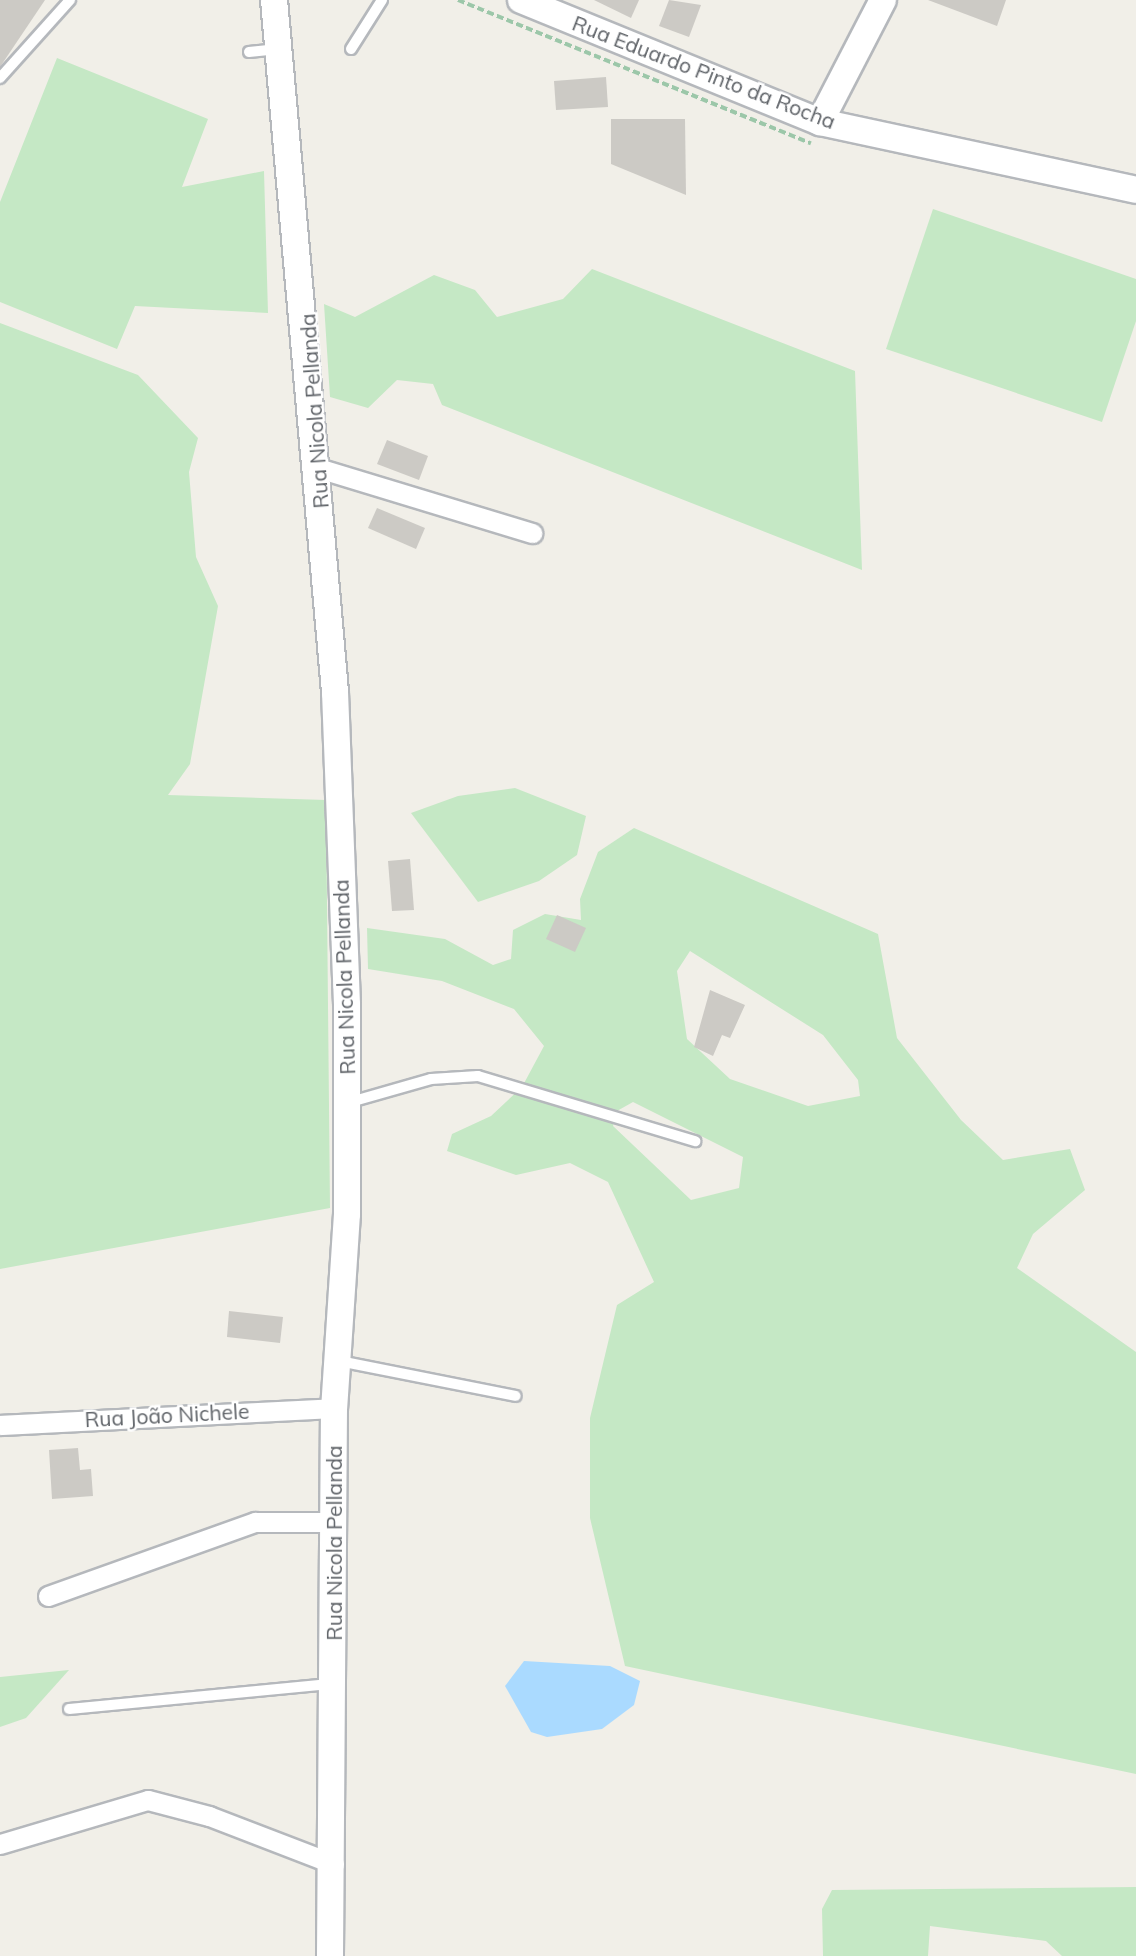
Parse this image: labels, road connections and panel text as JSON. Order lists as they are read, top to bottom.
{
  "streets": {
    "main road": ["Rua Eduardo Pinto da Rocha", "Rua Nicola Pellanda"],
    "street": ["Rua João Nichele"]
  },
  "crossings": [
    ["Rua Nicola Pellanda", "Rua João Nichele"]
  ]
}
